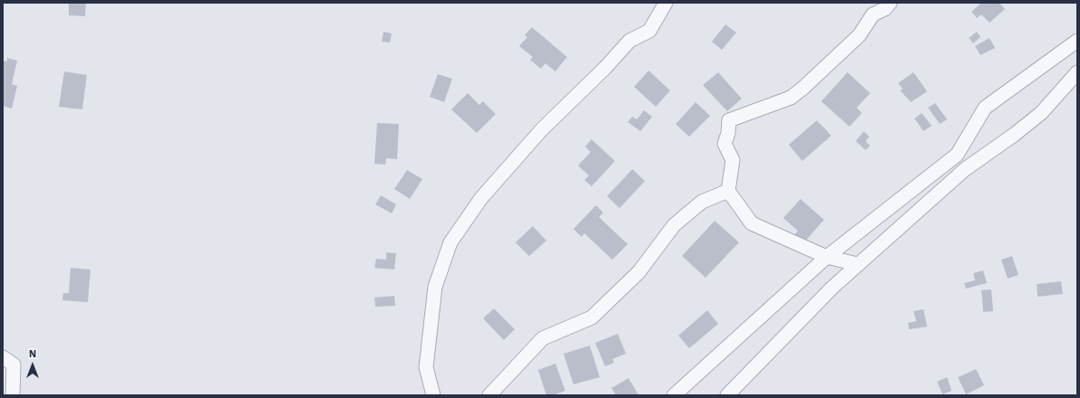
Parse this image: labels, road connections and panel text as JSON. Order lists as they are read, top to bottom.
{
  "north": "top"
}
